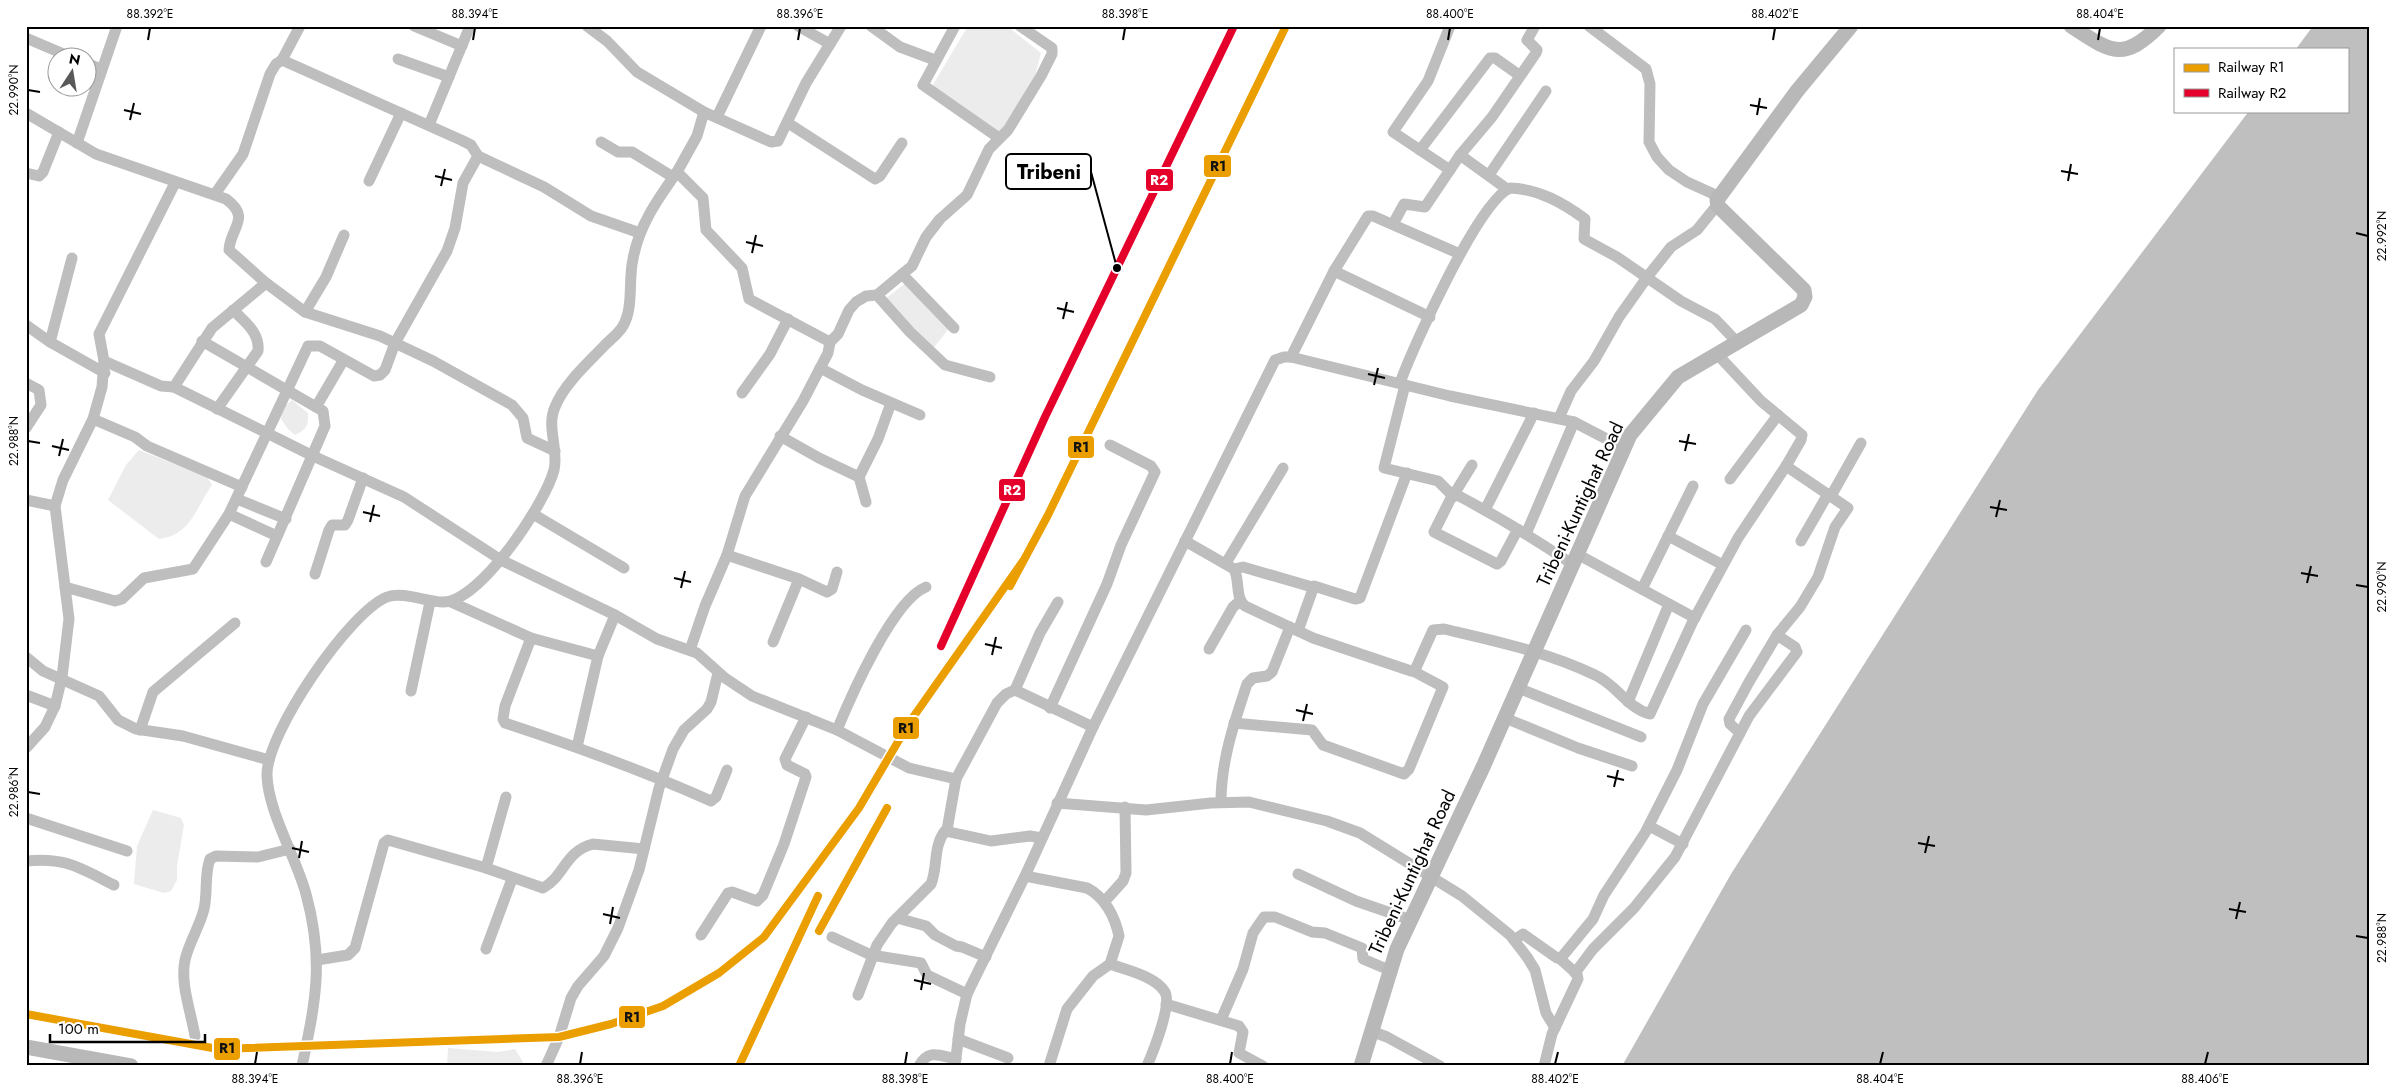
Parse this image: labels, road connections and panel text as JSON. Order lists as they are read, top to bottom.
{
  "streets": {
    "main road": ["Tribeni-Kuntighat Road"]
  },
  "places": ["Tribeni"],
  "lines": ["rail line R1", "rail line R2"],
  "legend": ["Railway R1", "Railway R2"],
  "scale_bar": "100 m",
  "north": "top",
  "coordinates": [
    "88.392°E",
    "88.394°E",
    "88.396°E",
    "88.398°E",
    "88.400°E",
    "88.402°E",
    "88.404°E",
    "22.990°N",
    "22.992°N",
    "22.988°N",
    "22.986°N",
    "88.406°E"
  ]
}
